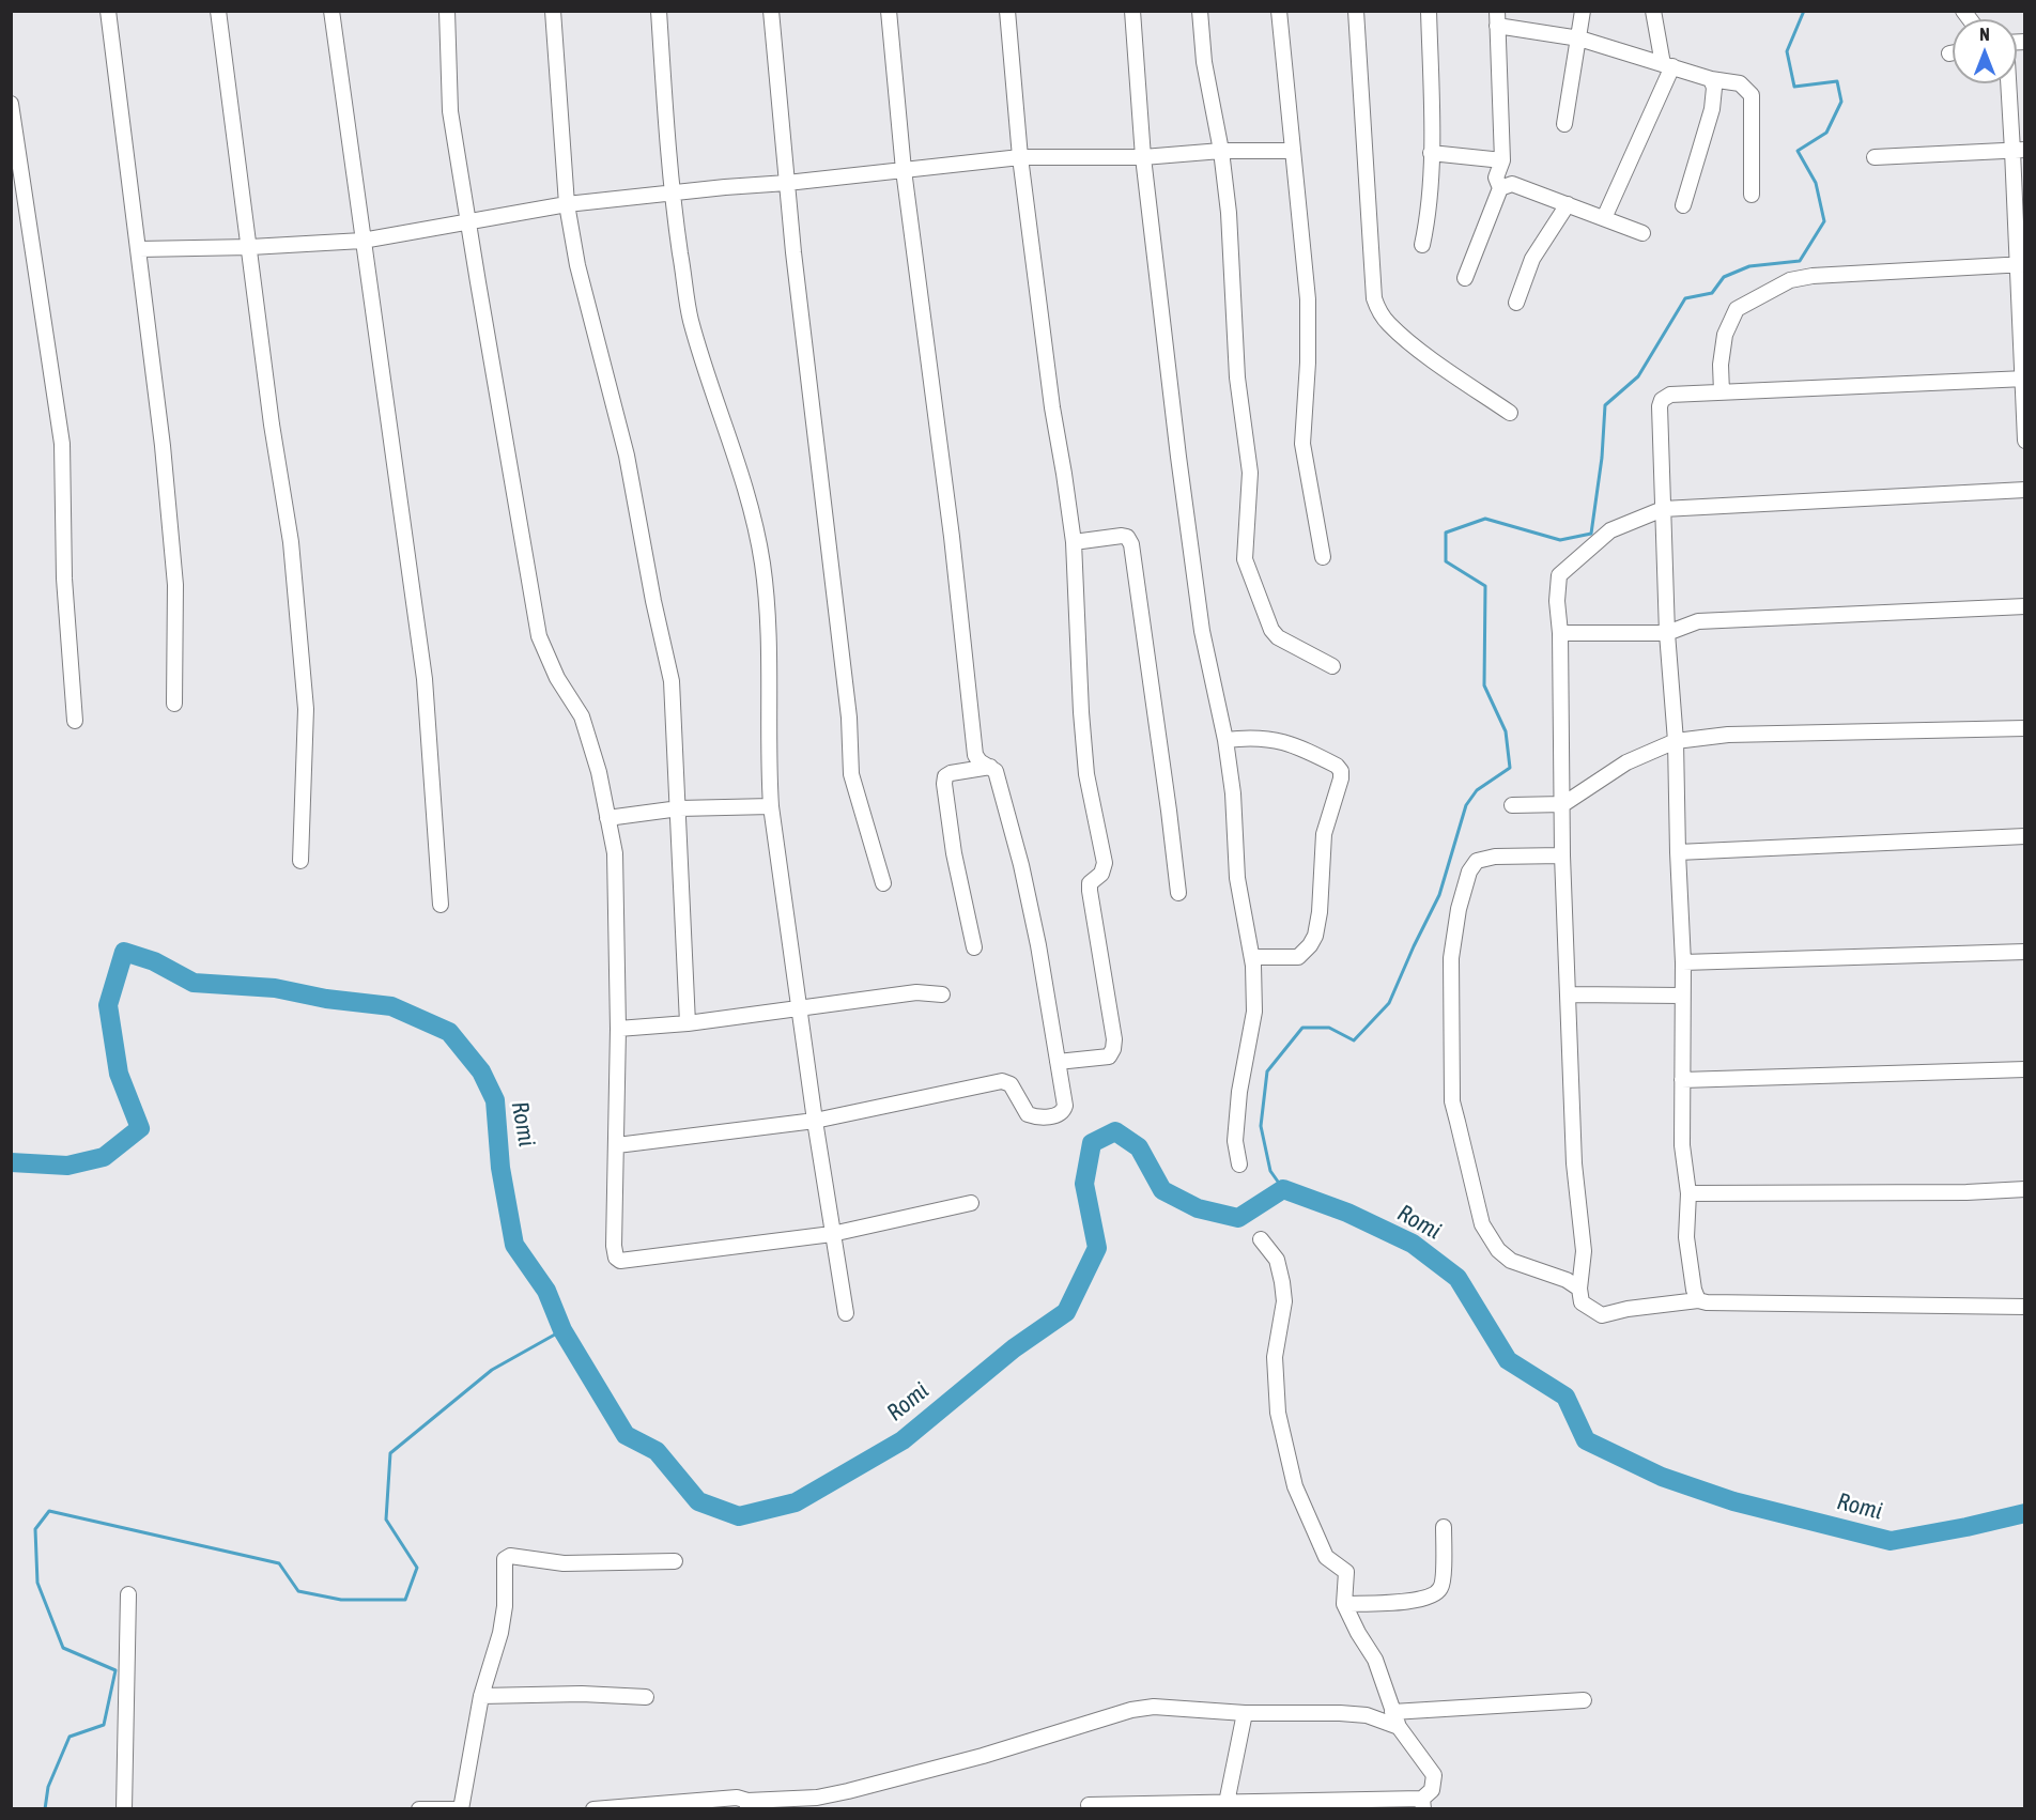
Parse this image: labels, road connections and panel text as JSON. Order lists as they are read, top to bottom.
{
  "water": ["Romi"],
  "north": "top"
}
